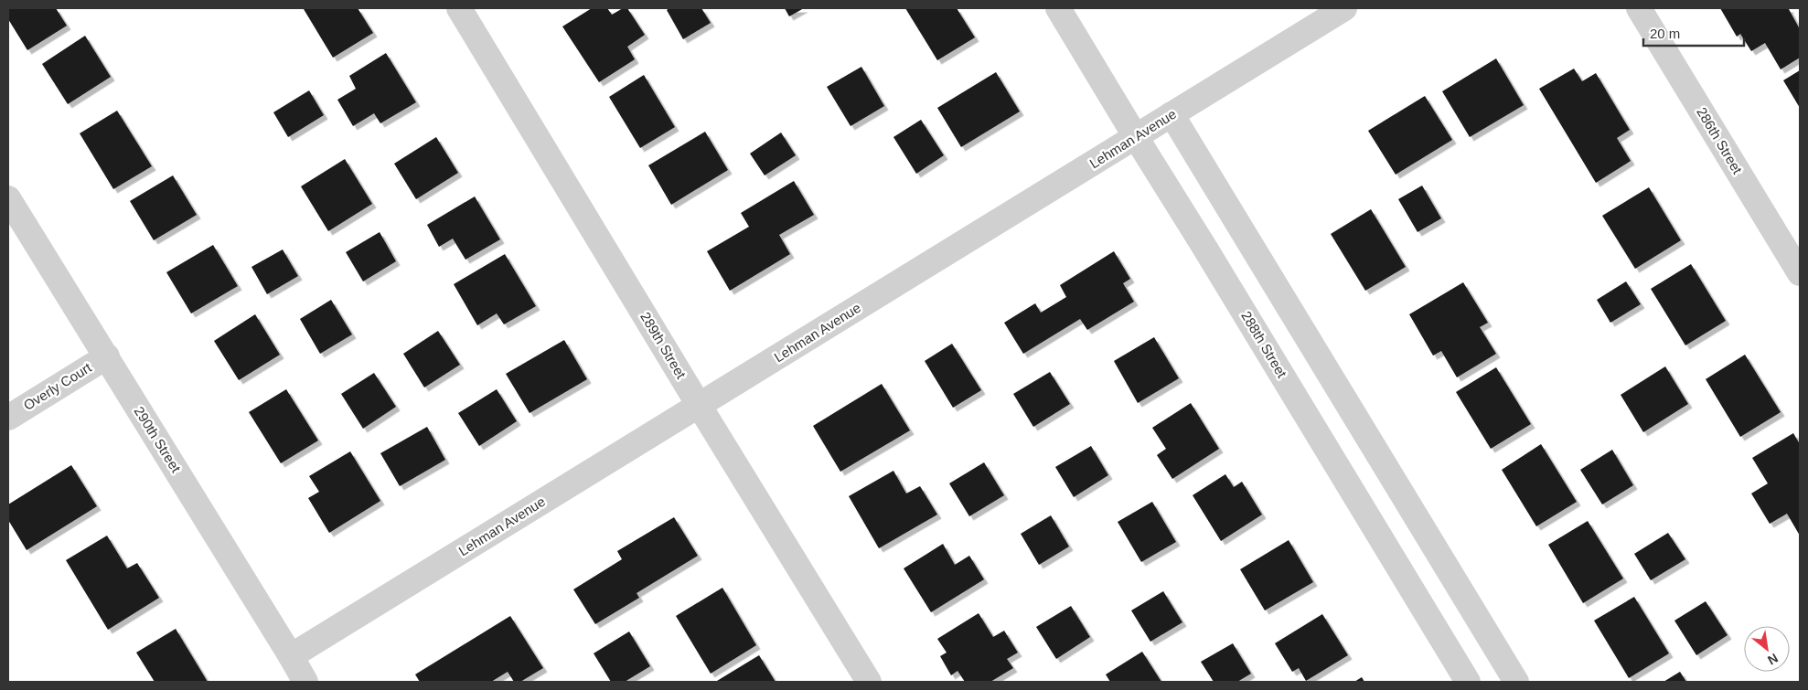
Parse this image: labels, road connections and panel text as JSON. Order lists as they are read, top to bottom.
{
  "streets": {
    "street": [
      "Lehman Avenue",
      "286th Street",
      "288th Street",
      "289th Street",
      "Overly Court",
      "290th Street"
    ]
  },
  "crossings": [
    ["Lehman Avenue", "288th Street"],
    ["Lehman Avenue", "289th Street"],
    ["Lehman Avenue", "290th Street"],
    ["Overly Court", "290th Street"]
  ],
  "scale_bar": "20 m",
  "north": "bottom right"
}
